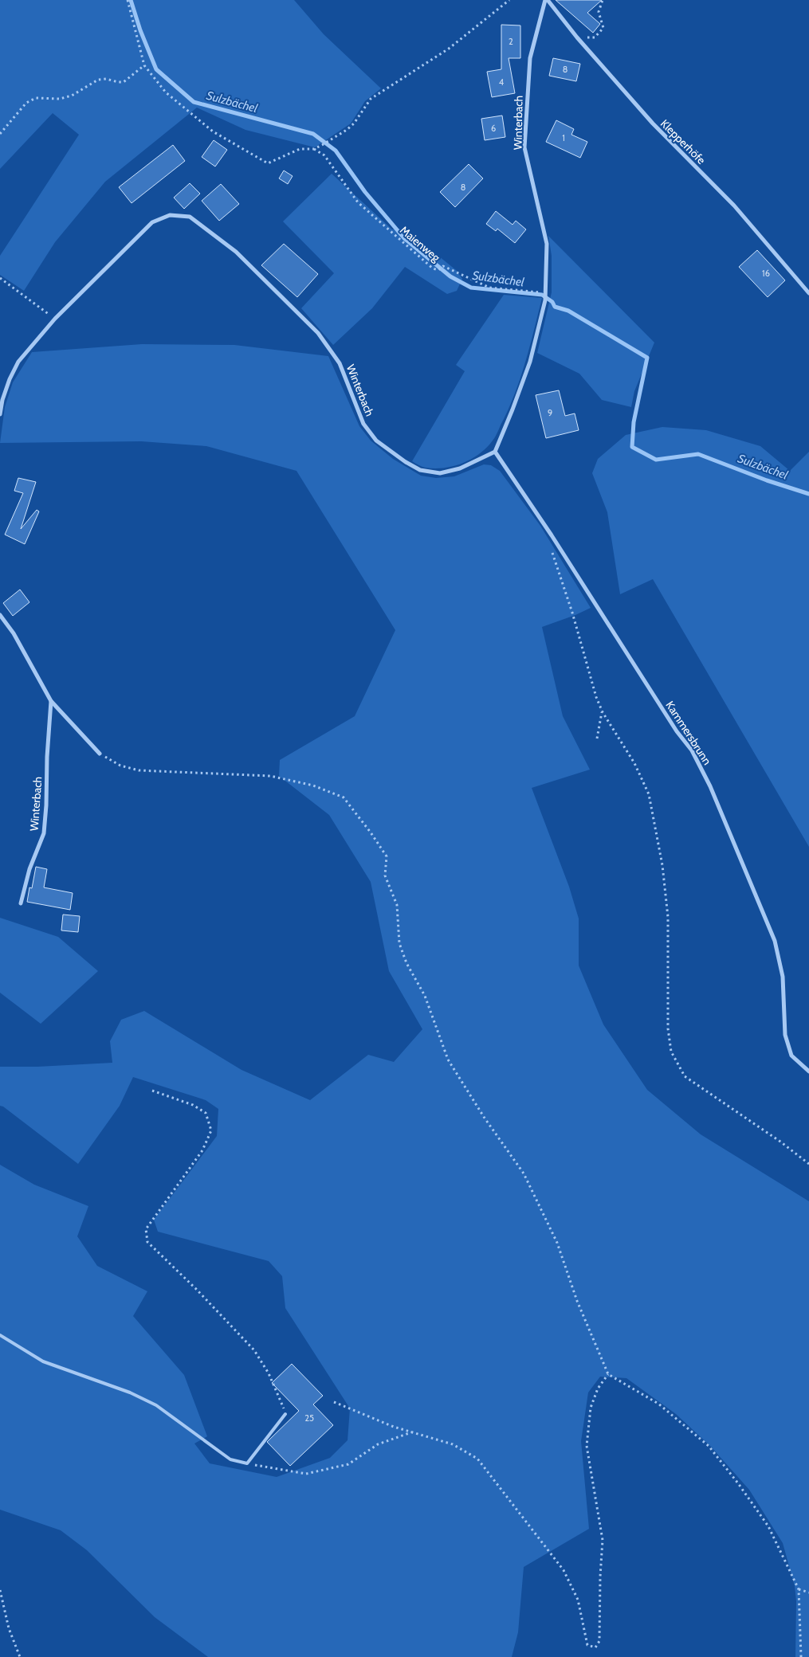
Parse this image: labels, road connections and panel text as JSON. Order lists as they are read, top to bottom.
{
  "streets": {
    "street": ["Winterbach", "Klepperhöfe", "Kammersbrunn"],
    "path": ["Maienweg"]
  },
  "crossings": [
    ["Winterbach", "Klepperhöfe"],
    ["Winterbach", "Maienweg"],
    ["Winterbach", "Kammersbrunn"]
  ],
  "water": ["Sulzbächel"],
  "house_numbers": [
    "2",
    "8",
    "4",
    "6",
    "1",
    "8",
    "16",
    "9",
    "25"
  ]
}
